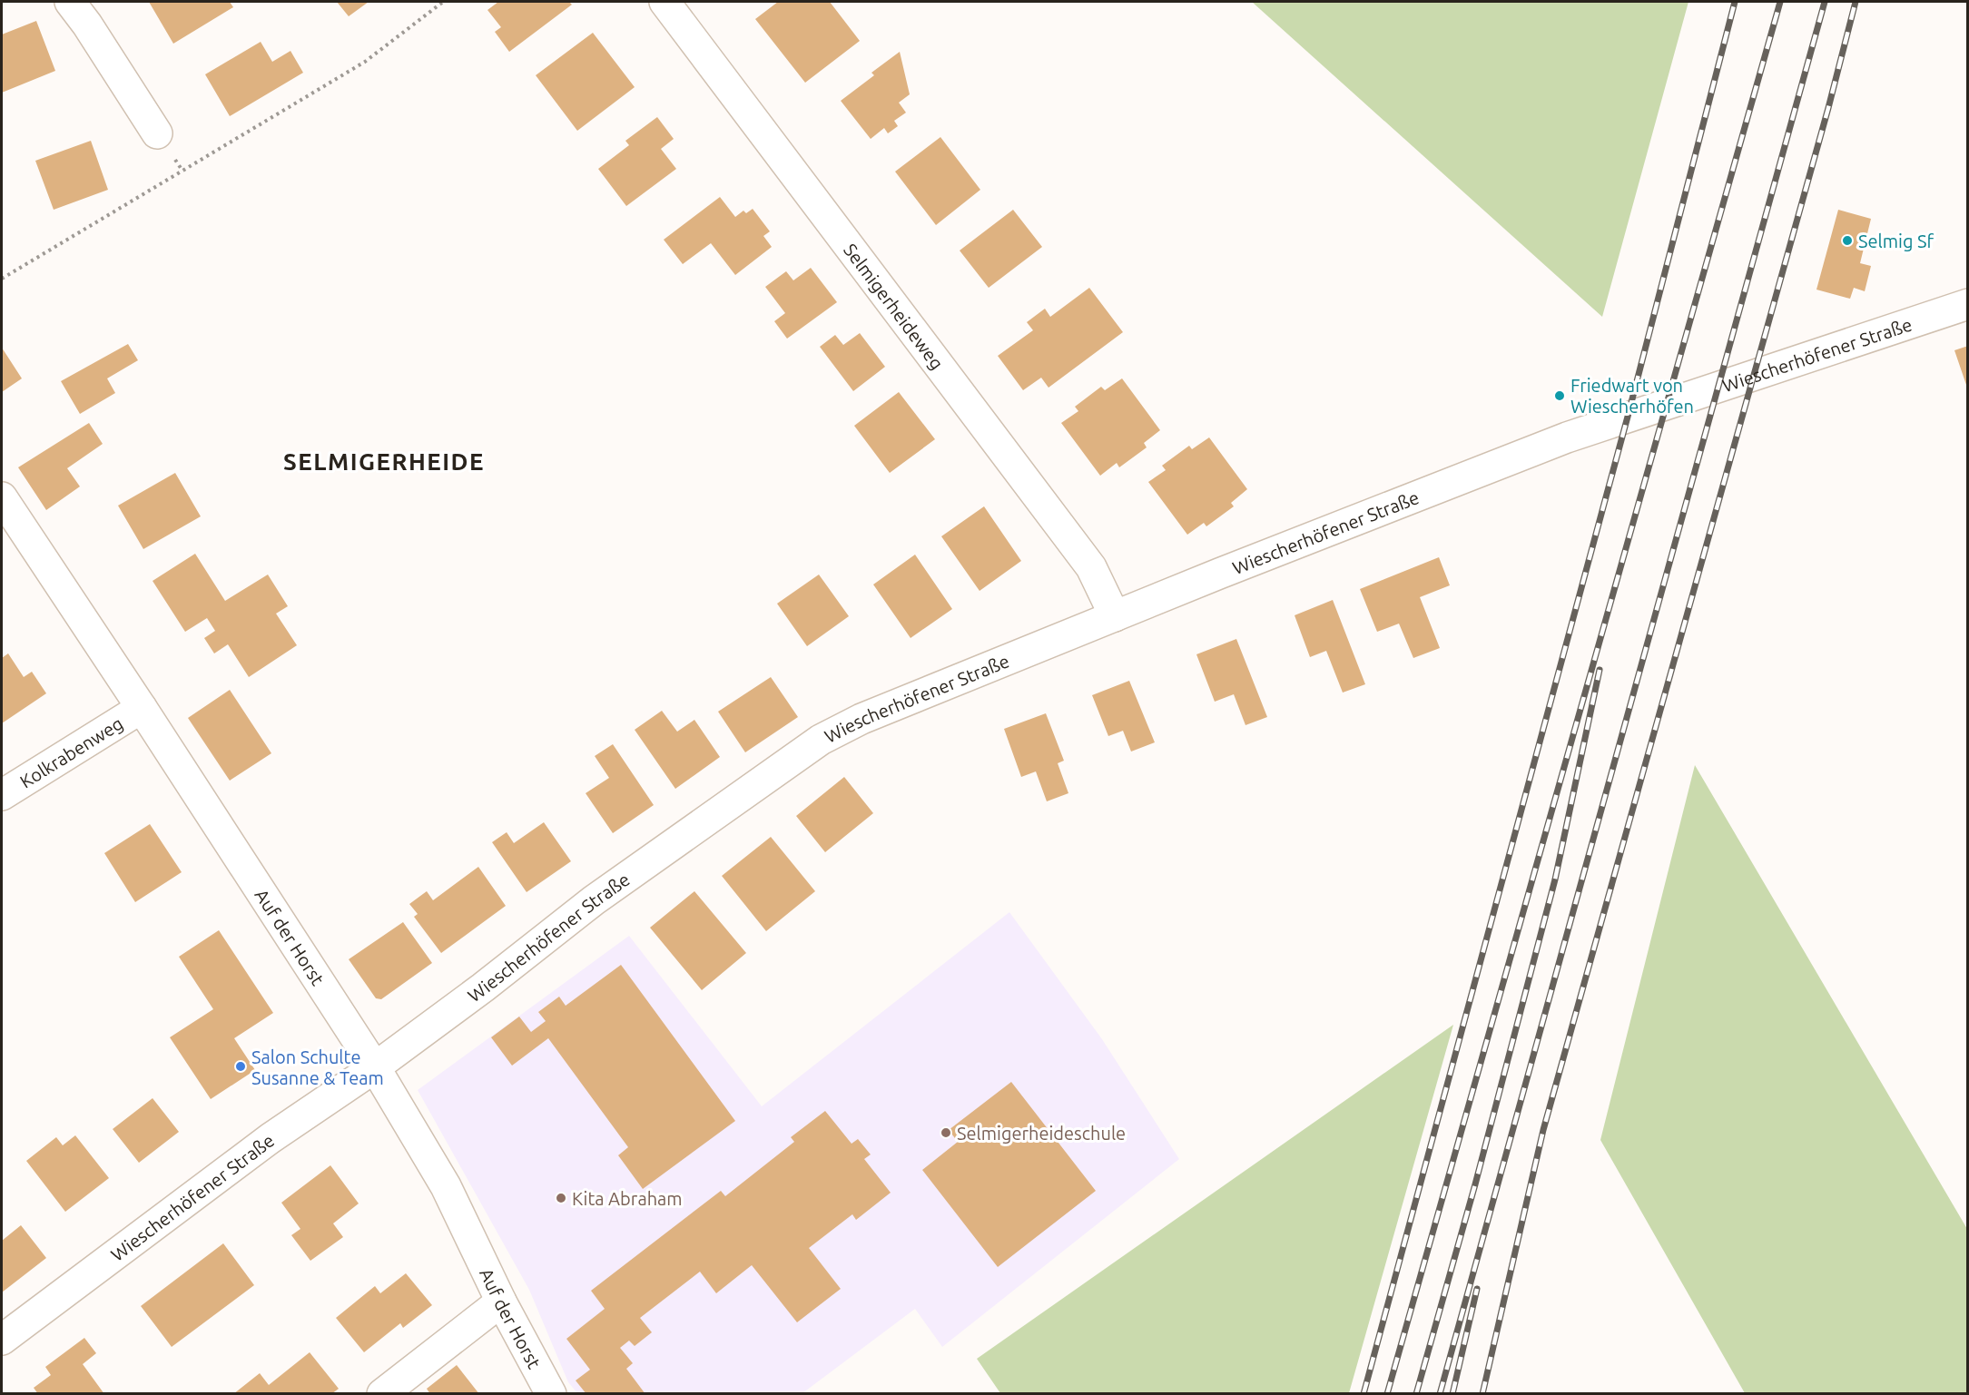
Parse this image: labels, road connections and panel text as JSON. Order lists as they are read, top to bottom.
{
  "streets": {
    "street": [
      "Selmigerheideweg",
      "Wiescherhöfener Straße",
      "Kolkrabenweg",
      "Auf der Horst"
    ]
  },
  "crossings": [
    ["Selmigerheideweg", "Wiescherhöfener Straße"],
    ["Wiescherhöfener Straße", "Auf der Horst"],
    ["Kolkrabenweg", "Auf der Horst"]
  ],
  "districts": ["SELMIGERHEIDE"],
  "places": [
    "Selmig Sf",
    "Friedwart von Wiescherhöfen",
    "Salon Schulte Susanne & Team",
    "Selmigerheideschule",
    "Kita Abraham"
  ]
}
